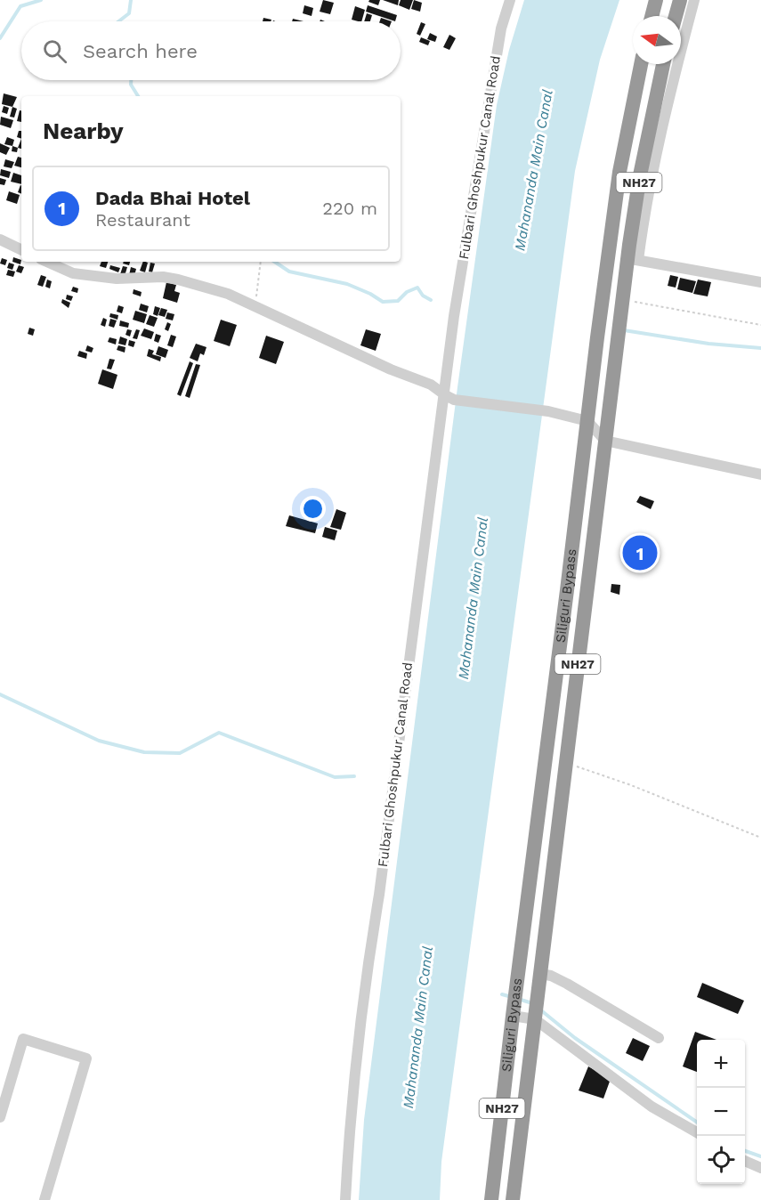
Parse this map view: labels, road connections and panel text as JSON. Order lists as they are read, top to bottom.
{
  "streets": {
    "highway": ["NH27", "Siliguri Bypass"],
    "street": ["Fulbari Ghoshpukur Canal Road"]
  },
  "water": ["Mahananda Main Canal"],
  "north": "left",
  "page": {
    "search": "Search here",
    "heading": "Nearby",
    "list": [
      {
        "mark": "1",
        "name": "Dada Bhai Hotel",
        "note": "Restaurant",
        "value": "220 m"
      }
    ],
    "pins": "1",
    "map_buttons": ["+", "−"]
  }
}
